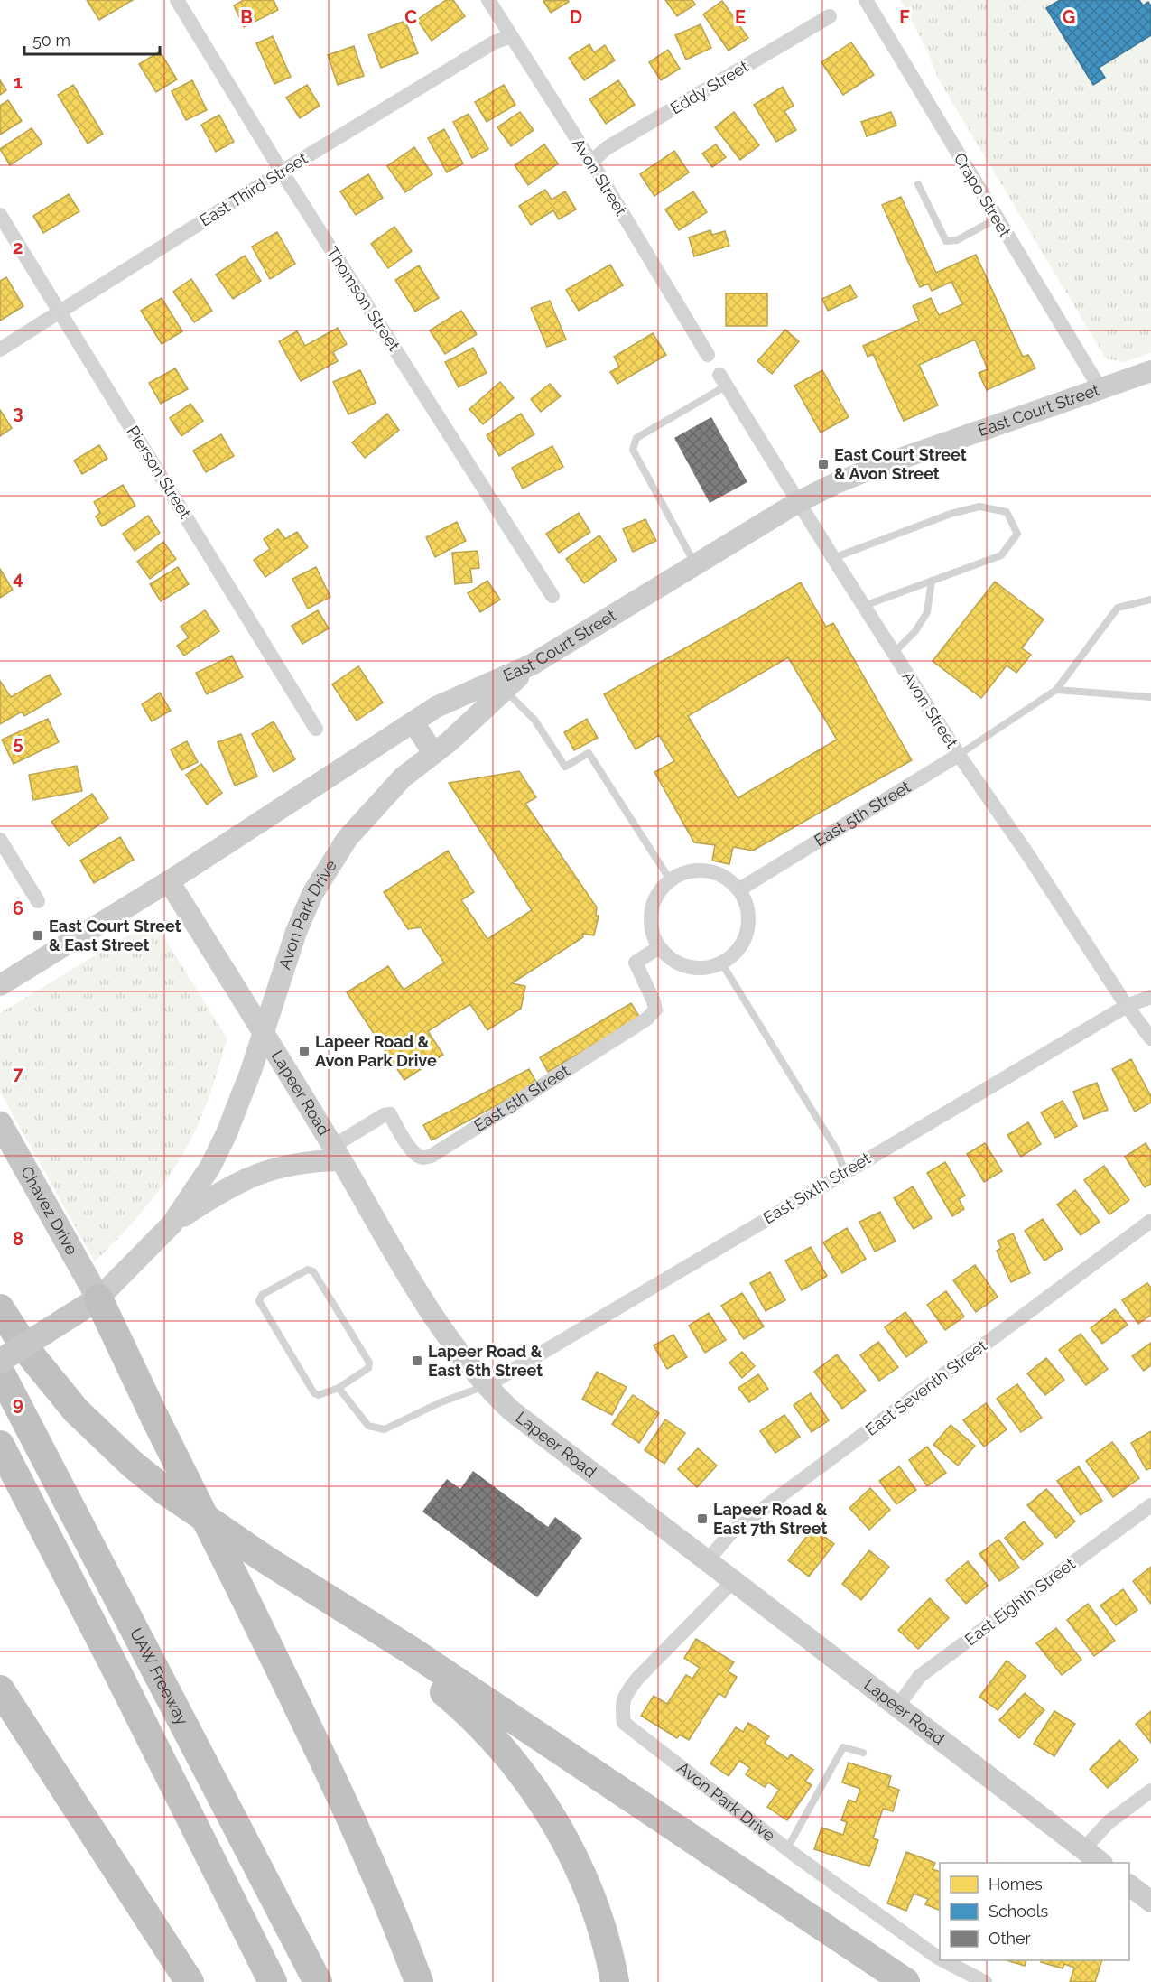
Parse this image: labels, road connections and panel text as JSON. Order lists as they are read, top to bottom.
{
  "streets": {
    "highway": ["UAW Freeway"],
    "main road": [
      "East Court Street",
      "Avon Park Drive",
      "Lapeer Road",
      "Chavez Drive"
    ],
    "street": [
      "Eddy Street",
      "Avon Street",
      "East Third Street",
      "Crapo Street",
      "Thomson Street",
      "Pierson Street",
      "East 5th Street",
      "East Sixth Street",
      "East Seventh Street",
      "East Eighth Street"
    ]
  },
  "crossings": [
    ["Eddy Street", "Avon Street"],
    ["Avon Street", "East Third Street"],
    ["Avon Street", "East Court Street"],
    ["Avon Street", "East 5th Street"],
    ["Avon Street", "East Sixth Street"],
    ["East Third Street", "Thomson Street"],
    ["East Third Street", "Pierson Street"],
    ["Crapo Street", "East Court Street"],
    ["East Court Street", "Avon Park Drive"],
    ["East Court Street", "Lapeer Road"],
    ["East 5th Street", "Lapeer Road"],
    ["Avon Park Drive", "Lapeer Road"],
    ["Lapeer Road", "East Sixth Street"],
    ["Lapeer Road", "East Seventh Street"],
    ["Lapeer Road", "East Eighth Street"]
  ],
  "places": {
    "transit": [
      "East Court Street & Avon Street",
      "East Court Street & East Street",
      "Lapeer Road & Avon Park Drive",
      "Lapeer Road & East 6th Street",
      "Lapeer Road & East 7th Street"
    ]
  },
  "legend": ["Homes", "Schools", "Other"],
  "scale_bar": "50 m",
  "grid": {
    "columns": [
      "B",
      "C",
      "D",
      "E",
      "F",
      "G"
    ],
    "rows": [
      "1",
      "2",
      "3",
      "4",
      "5",
      "6",
      "7",
      "8",
      "9"
    ]
  }
}
